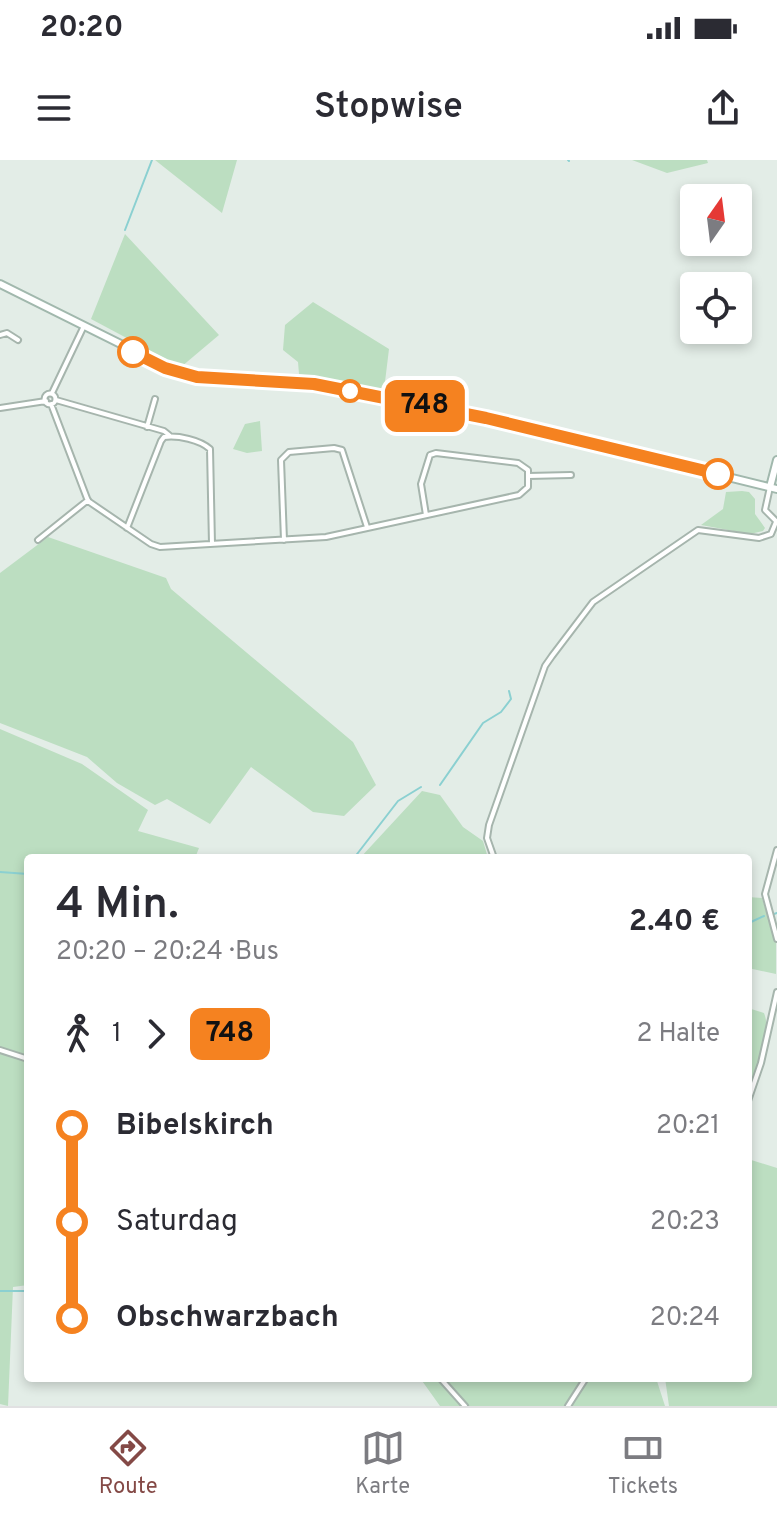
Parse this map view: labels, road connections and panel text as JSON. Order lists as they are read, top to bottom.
{
  "lines": ["bus line 748"],
  "north": "top",
  "page": {
    "status": "20:20",
    "header": "Stopwise",
    "on_map": "748",
    "heading": ["4 Min.", "20:20 – 20:24 · Bus", "2.40 €"],
    "legs": ["1", "748", "2 Halte"],
    "list": [
      {
        "name": "Bibelskirch",
        "value": "20:21"
      },
      {
        "name": "Saturdag",
        "value": "20:23"
      },
      {
        "name": "Obschwarzbach",
        "value": "20:24"
      }
    ],
    "tabs": ["Route", "Karte", "Tickets"]
  }
}
